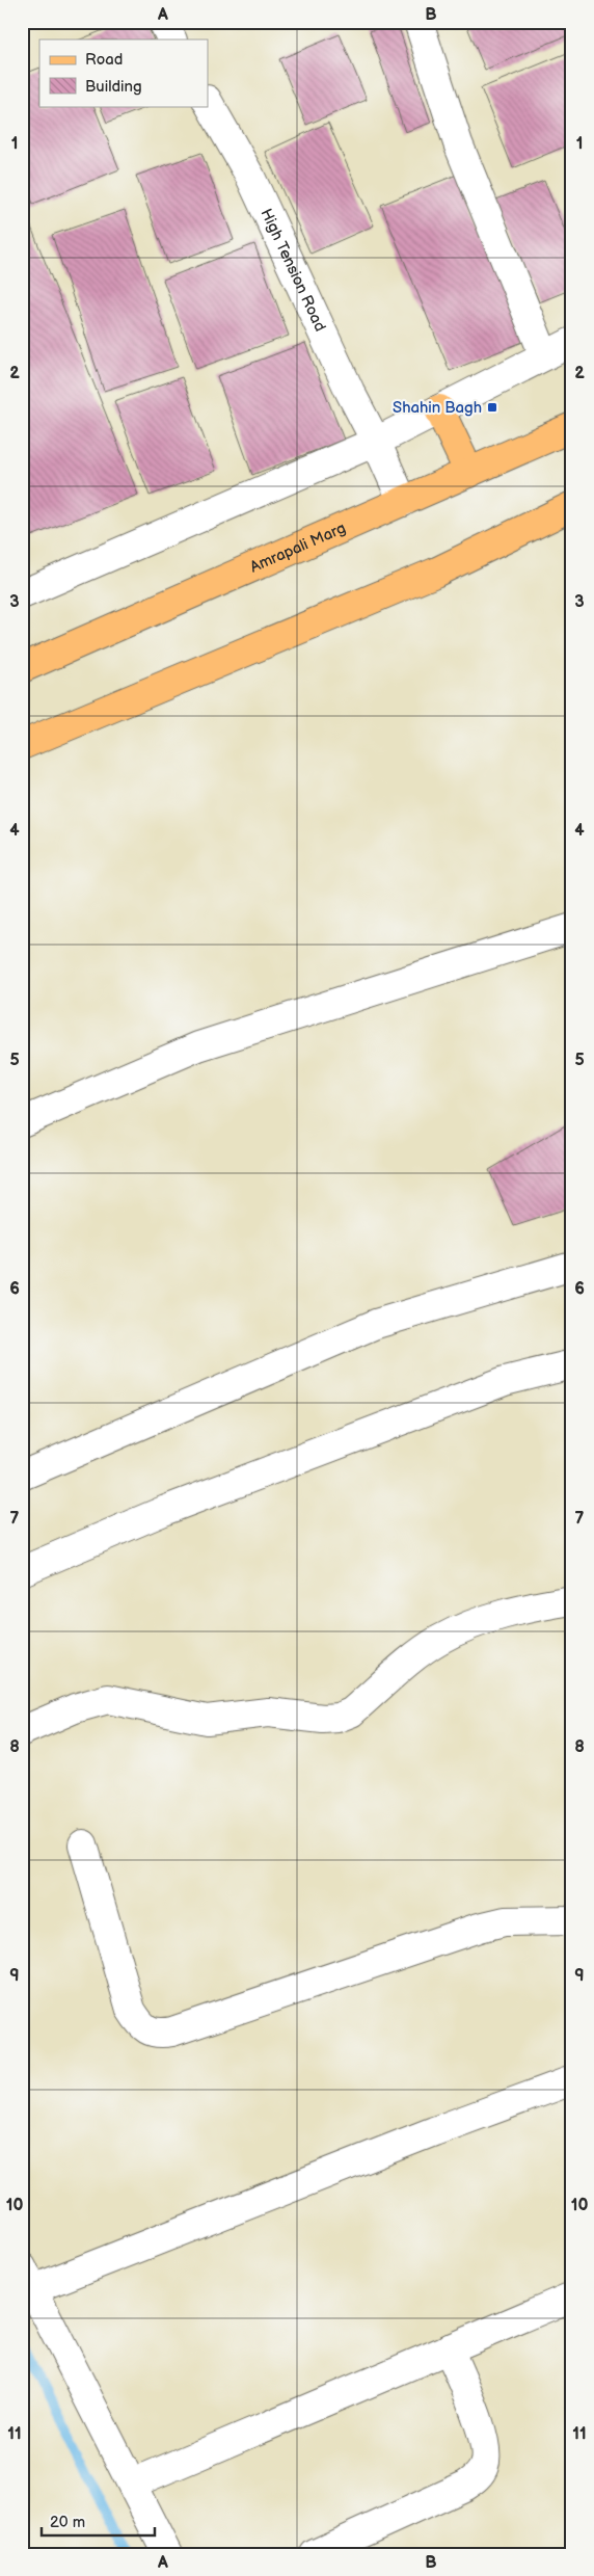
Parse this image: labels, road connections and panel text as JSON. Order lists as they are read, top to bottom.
{
  "streets": {
    "main road": ["Amrapali Marg"],
    "street": ["High Tension Road"]
  },
  "crossings": [
    ["High Tension Road", "Amrapali Marg"]
  ],
  "places": {
    "transit": ["Shahin Bagh"]
  },
  "legend": ["Road", "Building"],
  "scale_bar": "20 m",
  "grid": {
    "columns": ["A", "B"],
    "rows": [
      "1",
      "2",
      "3",
      "4",
      "5",
      "6",
      "7",
      "8",
      "9",
      "10",
      "11"
    ]
  }
}
